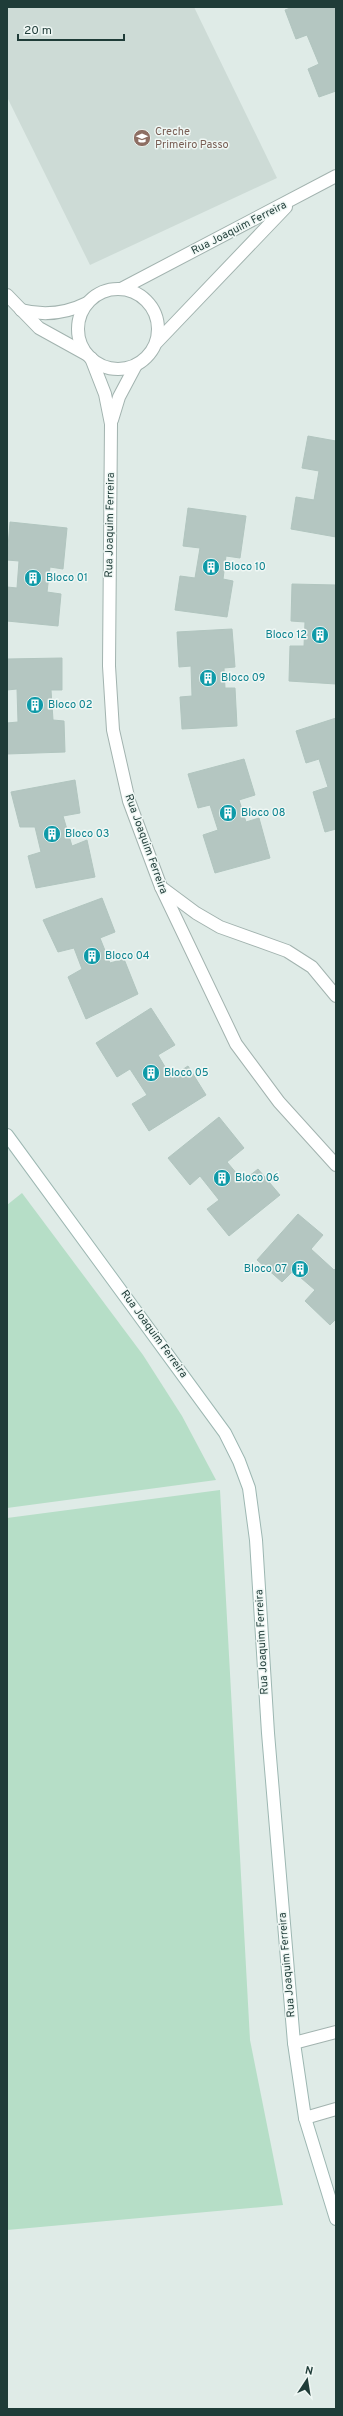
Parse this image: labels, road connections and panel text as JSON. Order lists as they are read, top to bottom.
{
  "streets": {
    "street": ["Rua Joaquim Ferreira"]
  },
  "places": {
    "school or university": ["Creche Primeiro Passo"],
    "building": [
      "Bloco 10",
      "Bloco 01",
      "Bloco 12",
      "Bloco 09",
      "Bloco 02",
      "Bloco 08",
      "Bloco 03",
      "Bloco 04",
      "Bloco 05",
      "Bloco 06",
      "Bloco 07"
    ]
  },
  "scale_bar": "20 m",
  "north": "top"
}
